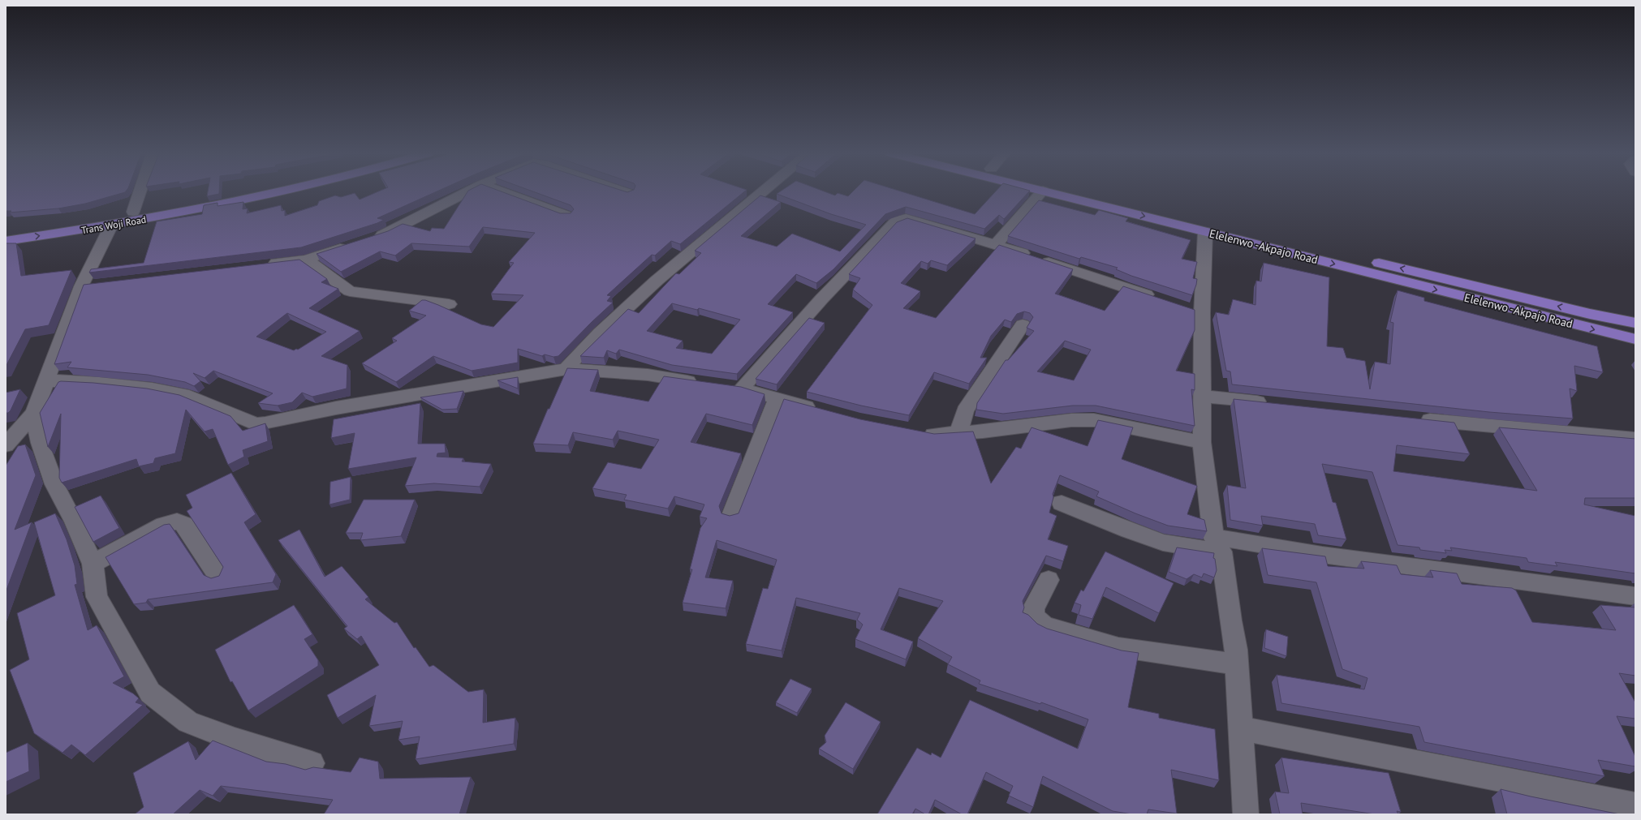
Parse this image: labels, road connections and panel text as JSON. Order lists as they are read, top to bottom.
{
  "streets": {
    "main road": ["Trans Woji Road", "Elelenwo -Akpajo Road"]
  }
}
